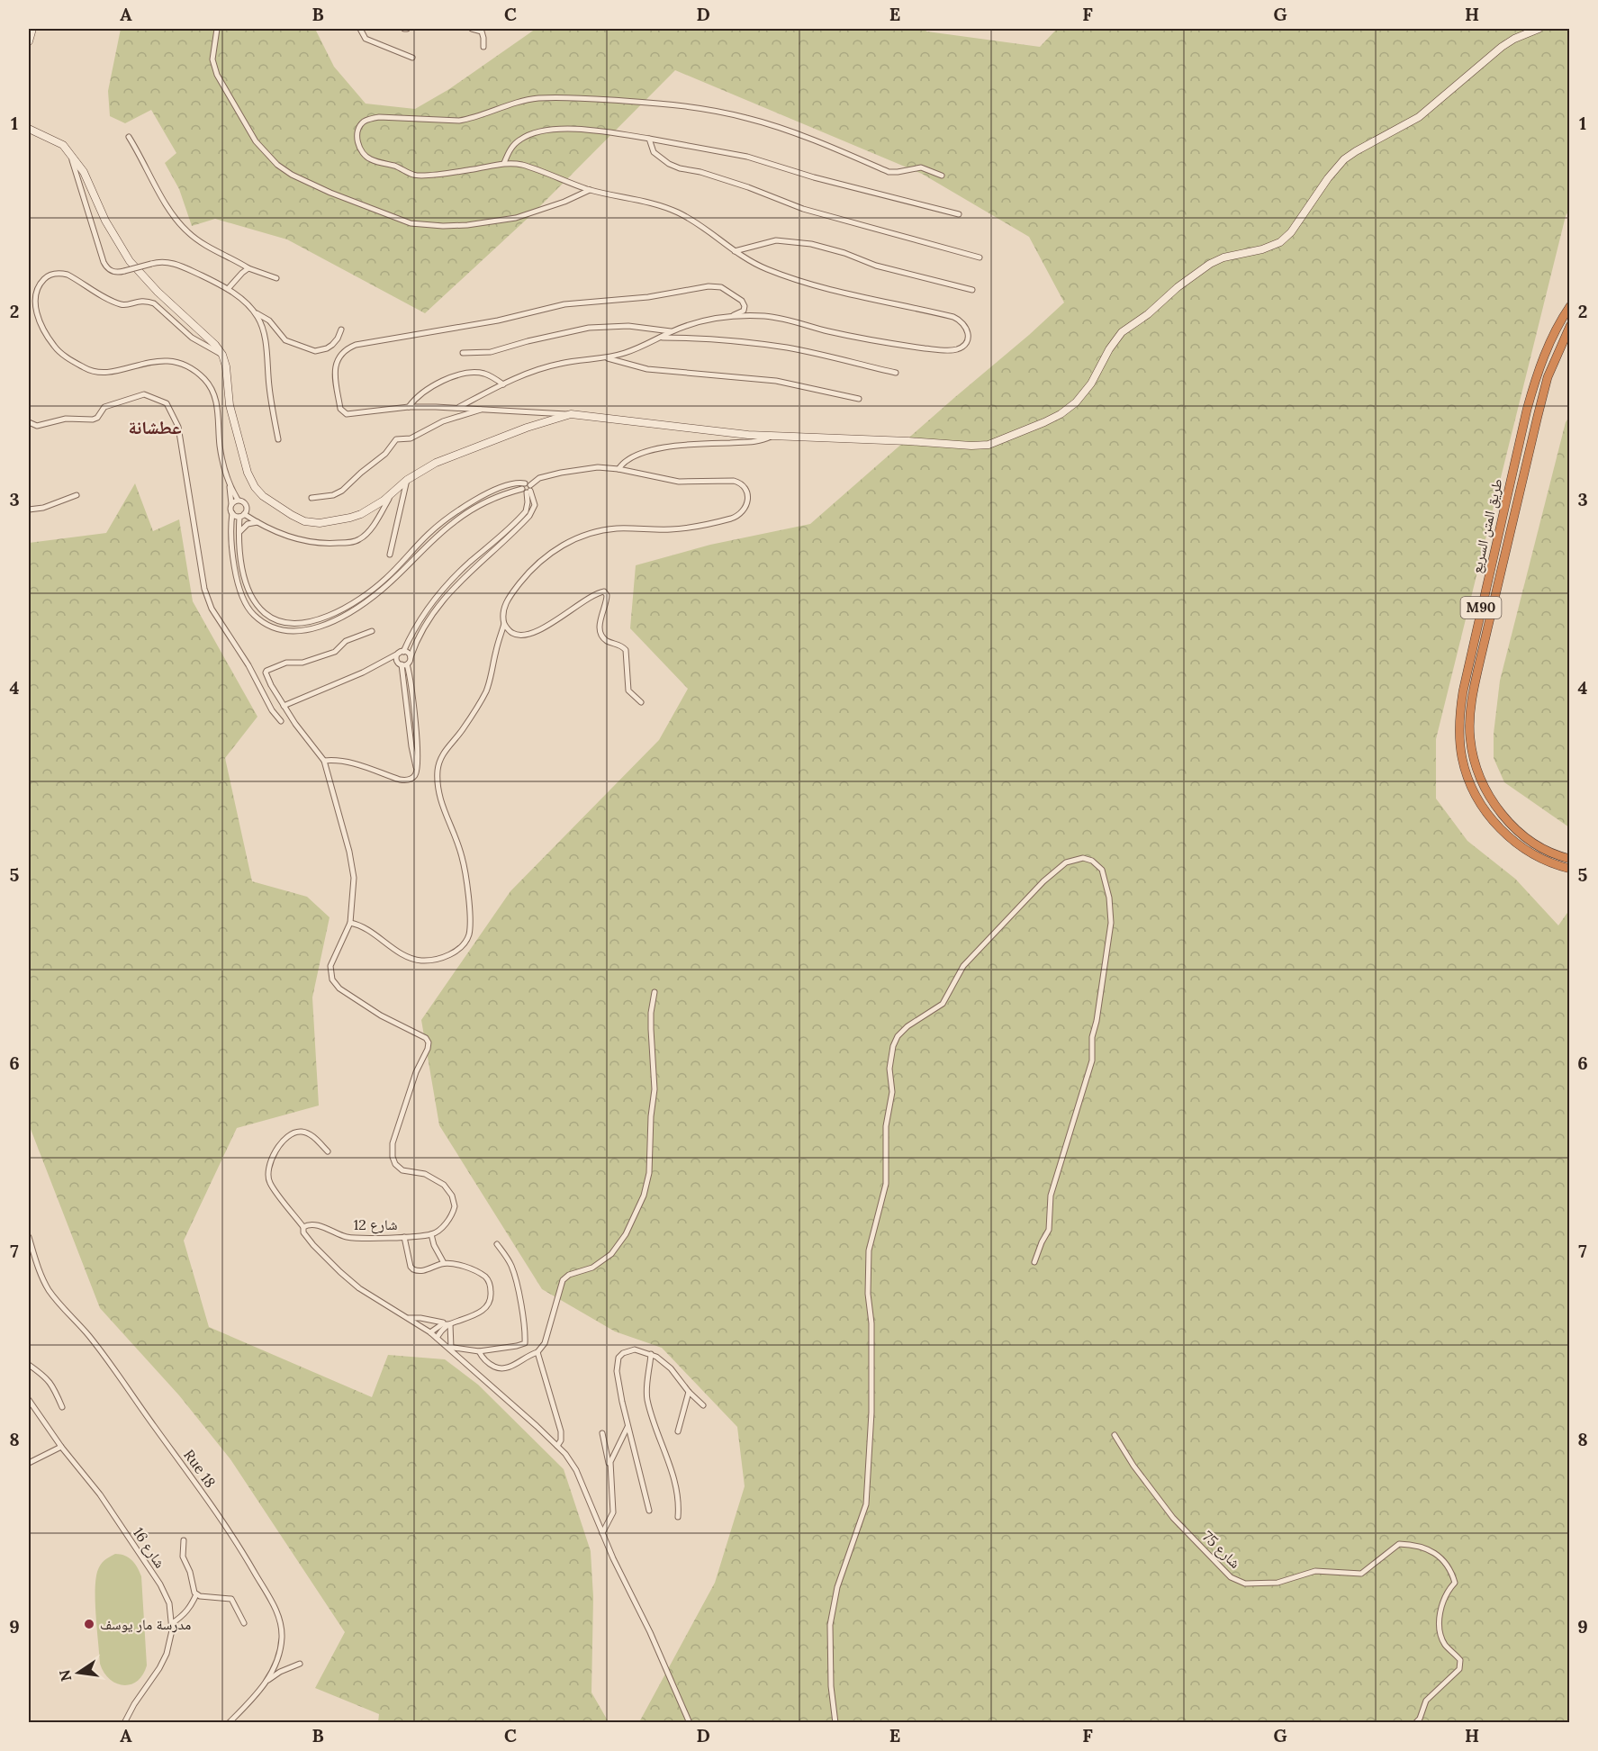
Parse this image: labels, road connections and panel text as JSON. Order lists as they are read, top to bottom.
{
  "streets": {
    "highway": ["طريق المتن السريع", "M90"],
    "street": [
      "شارع 12",
      "Rue 18",
      "شارع 16",
      "شارع 75"
    ]
  },
  "districts": ["عطشانة"],
  "places": ["مدرسة مار يوسف"],
  "north": "left",
  "grid": {
    "columns": [
      "A",
      "B",
      "C",
      "D",
      "E",
      "F",
      "G",
      "H"
    ],
    "rows": [
      "1",
      "2",
      "3",
      "4",
      "5",
      "6",
      "7",
      "8",
      "9"
    ]
  }
}
